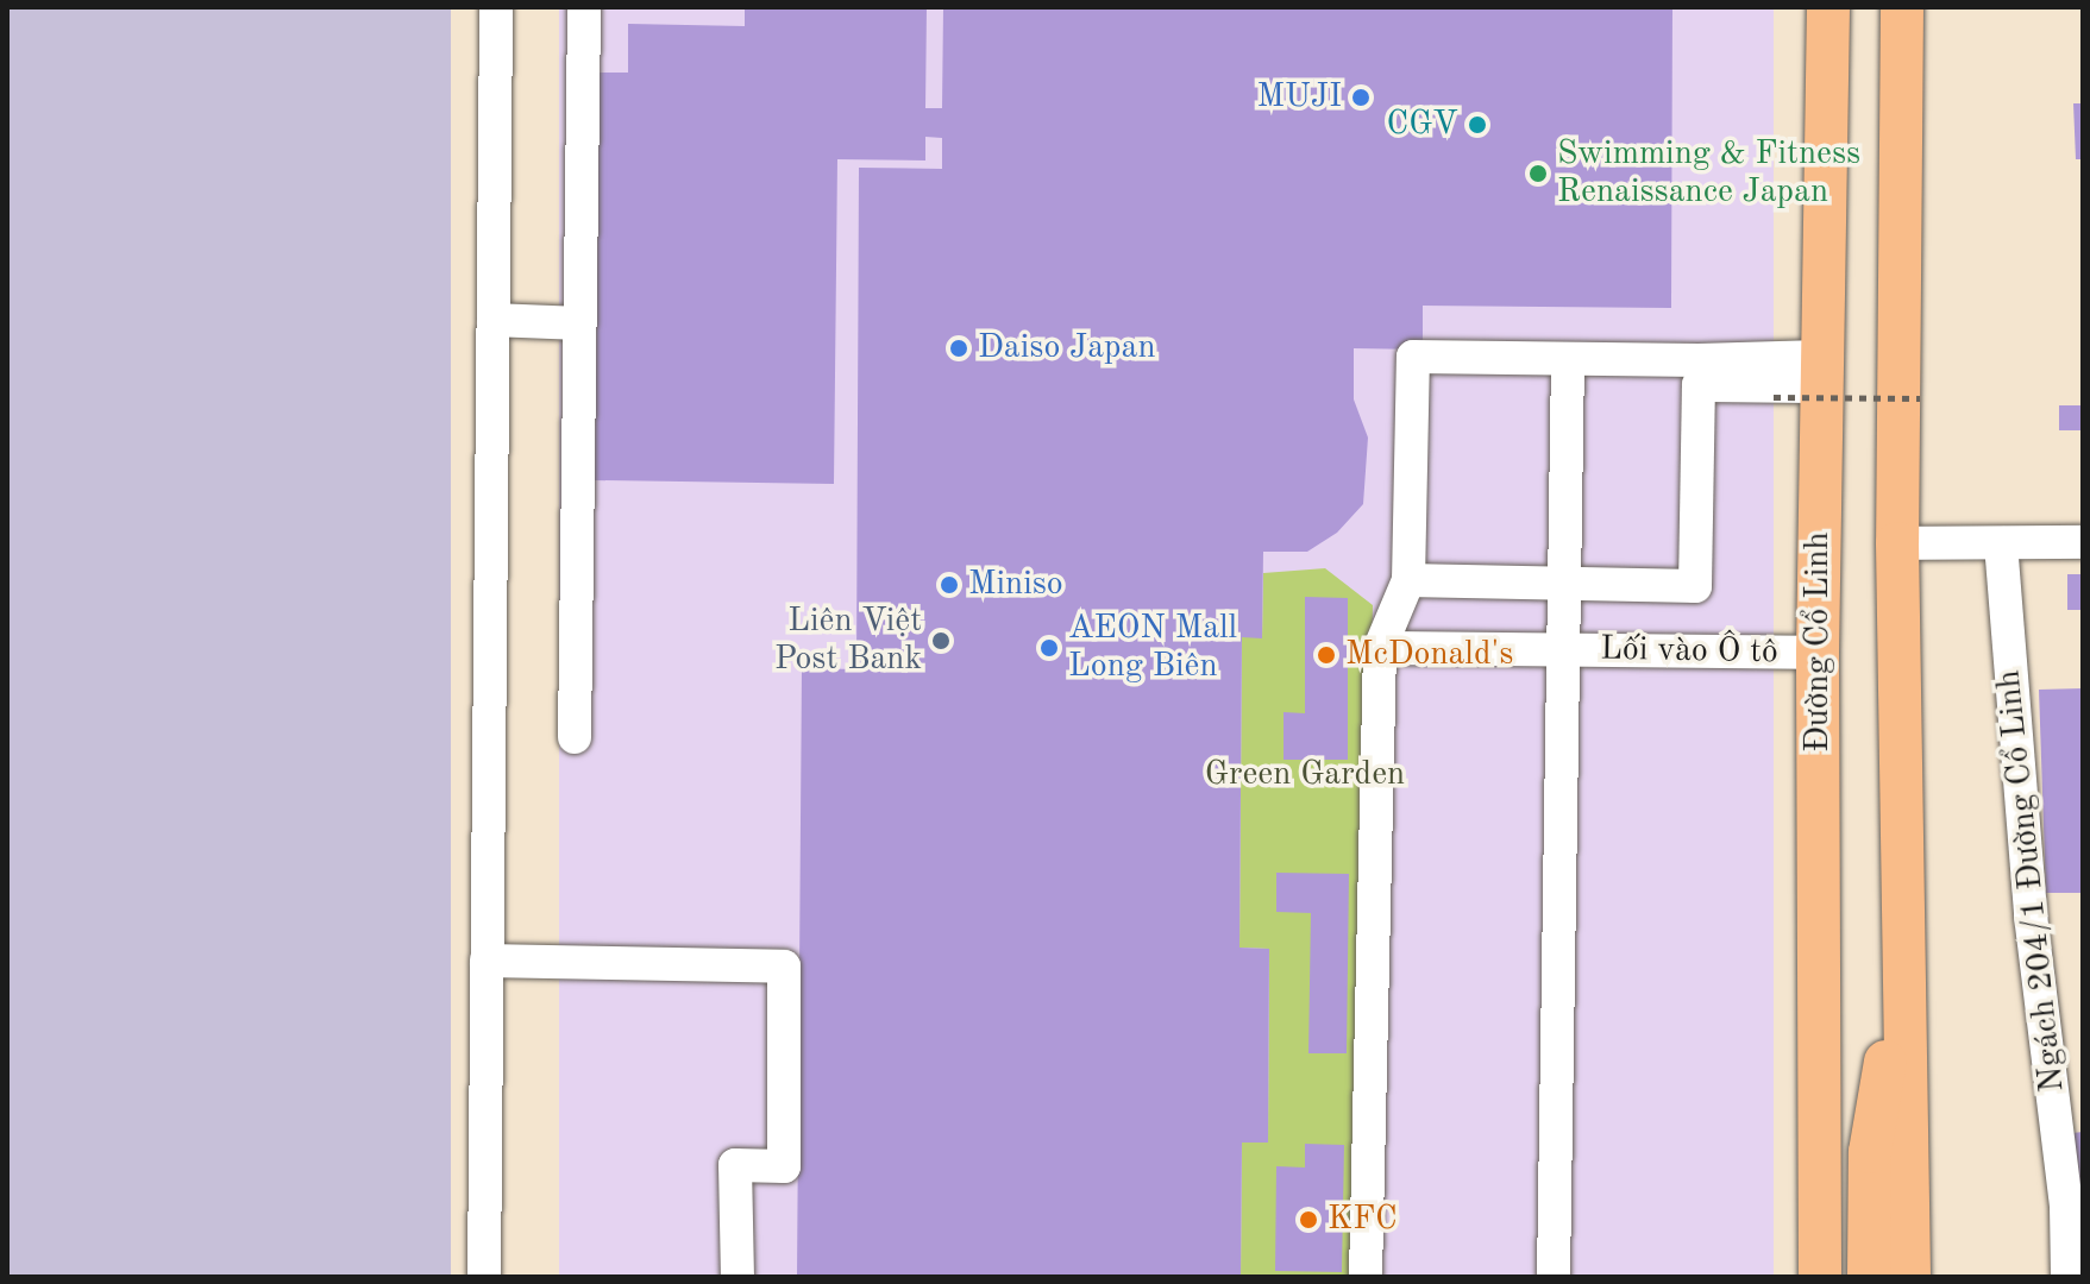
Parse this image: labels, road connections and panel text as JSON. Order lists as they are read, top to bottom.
{
  "streets": {
    "main road": ["Đường Cổ Linh"],
    "street": ["Lối vào Ô tô", "Ngách 204/1 Đường Cổ Linh"]
  },
  "crossings": [
    ["Đường Cổ Linh", "Lối vào Ô tô"]
  ],
  "parks": ["Green Garden"],
  "places": [
    "MUJI",
    "CGV",
    "Swimming & Fitness Renaissance Japan",
    "Daiso Japan",
    "Miniso",
    "Liên Việt Post Bank",
    "AEON Mall Long Biên",
    "McDonald's",
    "KFC"
  ]
}
